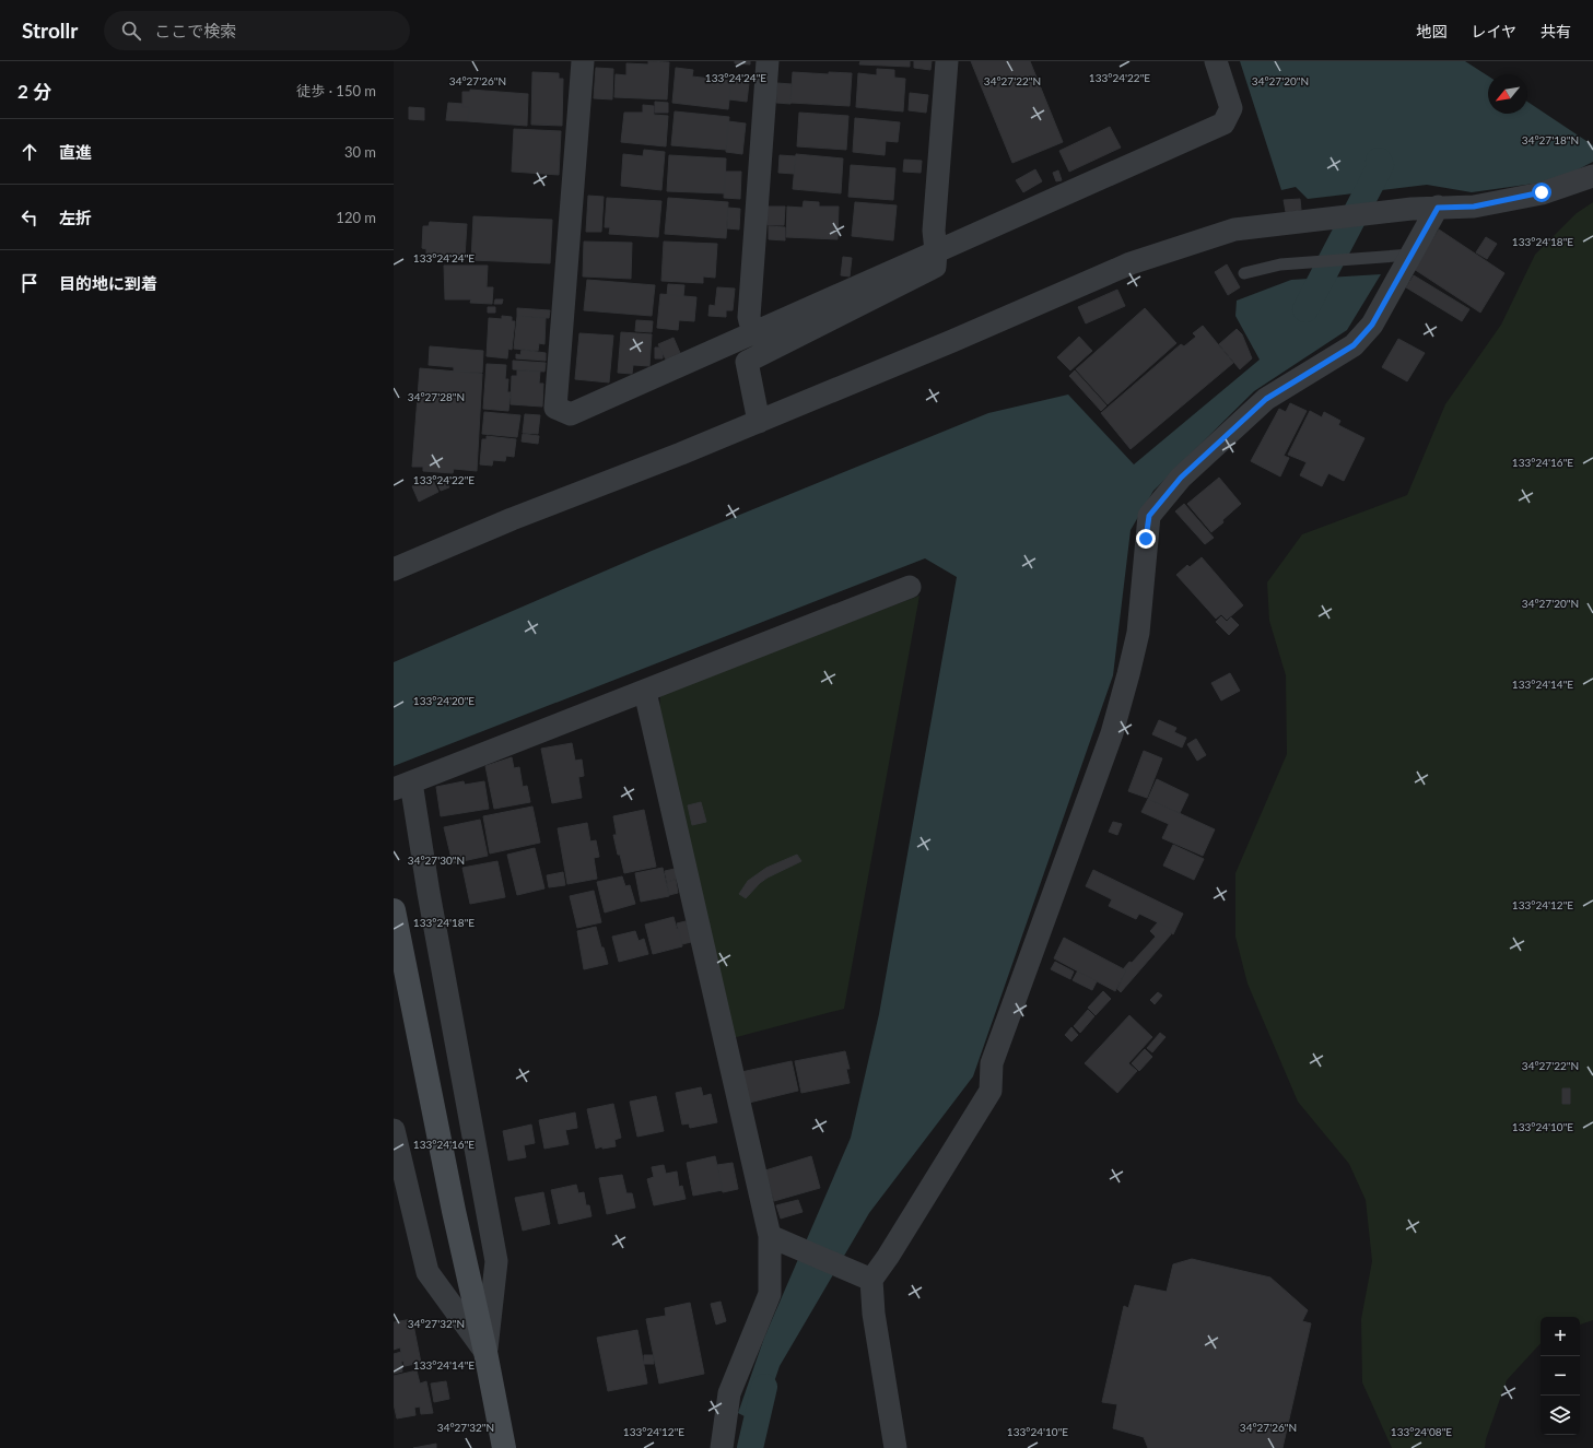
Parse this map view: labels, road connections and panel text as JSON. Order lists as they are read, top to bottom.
{
  "north": "bottom left",
  "page": {
    "header": "Strollr",
    "search": "ここで検索",
    "nav": ["地図", "レイヤ", "共有"],
    "heading": ["2 分", "徒歩 · 150 m"],
    "list": [
      ["直進", "30 m"],
      ["左折", "120 m"],
      "目的地に到着"
    ],
    "map_buttons": ["+", "−"]
  },
  "coordinates": [
    "133°24'24\"E",
    "133°24'22\"E",
    "34°27'26\"N",
    "34°27'20\"N",
    "34°27'22\"N",
    "34°27'18\"N",
    "133°24'18\"E",
    "34°27'28\"N",
    "133°24'16\"E",
    "133°24'14\"E",
    "133°24'20\"E",
    "34°27'30\"N",
    "133°24'12\"E",
    "133°24'10\"E",
    "34°27'32\"N",
    "133°24'08\"E"
  ]
}
